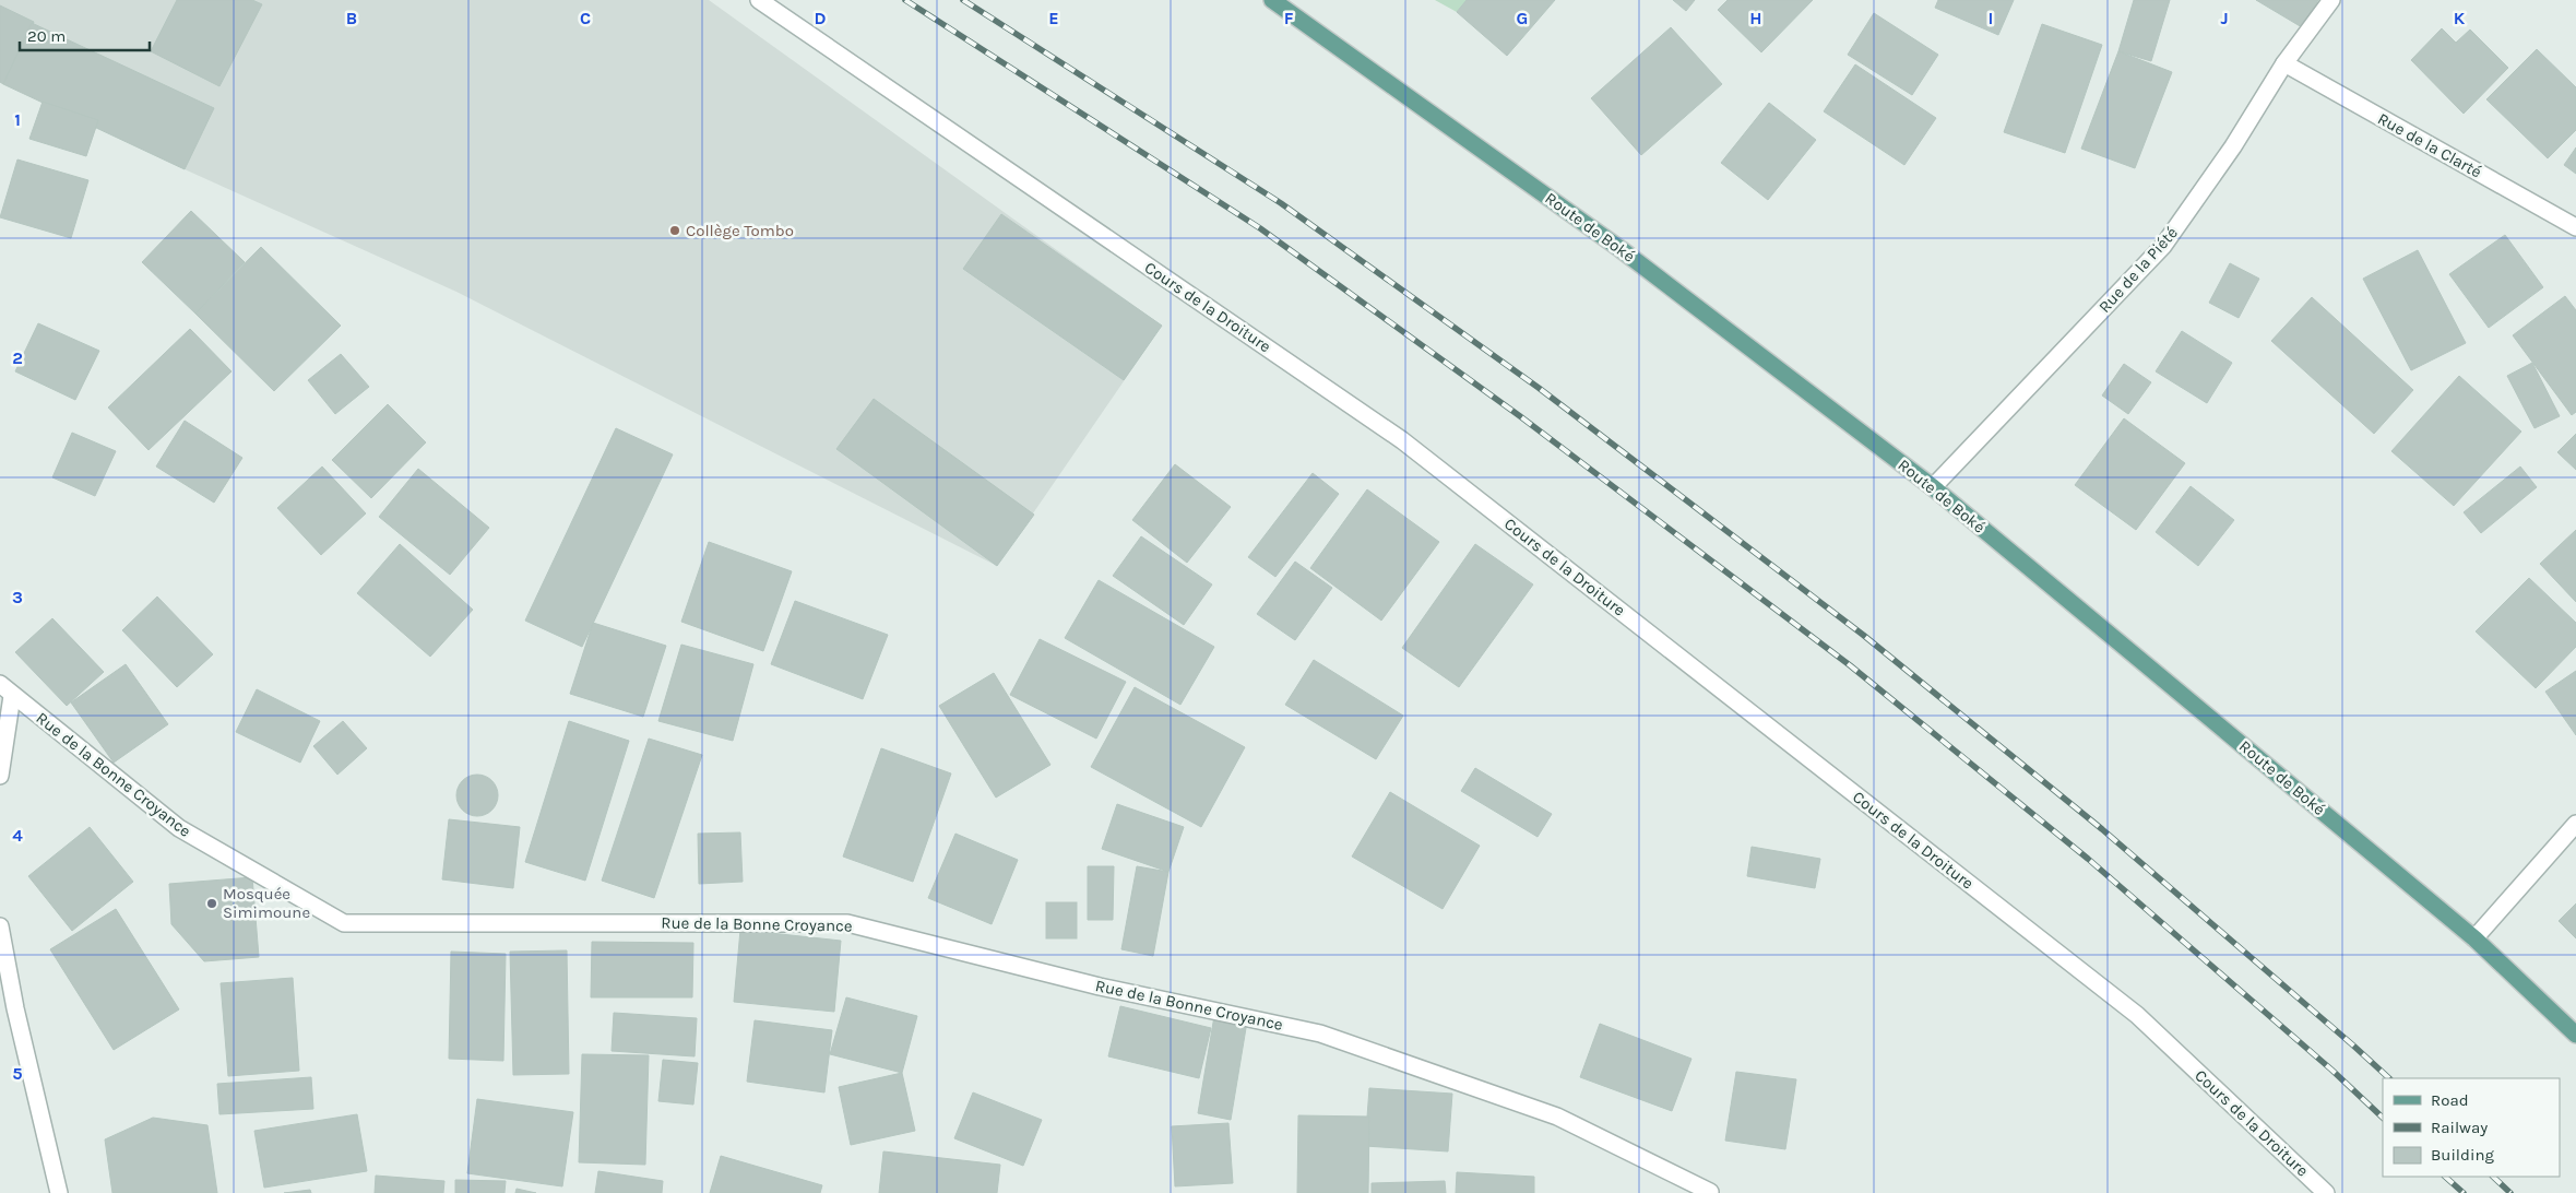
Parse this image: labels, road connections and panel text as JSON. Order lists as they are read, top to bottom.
{
  "streets": {
    "main road": ["Route de Boké"],
    "street": [
      "Rue de la Clarté",
      "Rue de la Piété",
      "Cours de la Droiture",
      "Rue de la Bonne Croyance"
    ]
  },
  "crossings": [
    ["Rue de la Clarté", "Rue de la Piété"],
    ["Route de Boké", "Rue de la Piété"]
  ],
  "places": ["Collège Tombo", "Mosquée Simimoune"],
  "legend": ["Road", "Railway", "Building"],
  "scale_bar": "20 m",
  "grid": {
    "columns": [
      "B",
      "C",
      "D",
      "E",
      "F",
      "G",
      "H",
      "I",
      "J",
      "K"
    ],
    "rows": [
      "1",
      "2",
      "3",
      "4",
      "5"
    ]
  }
}
